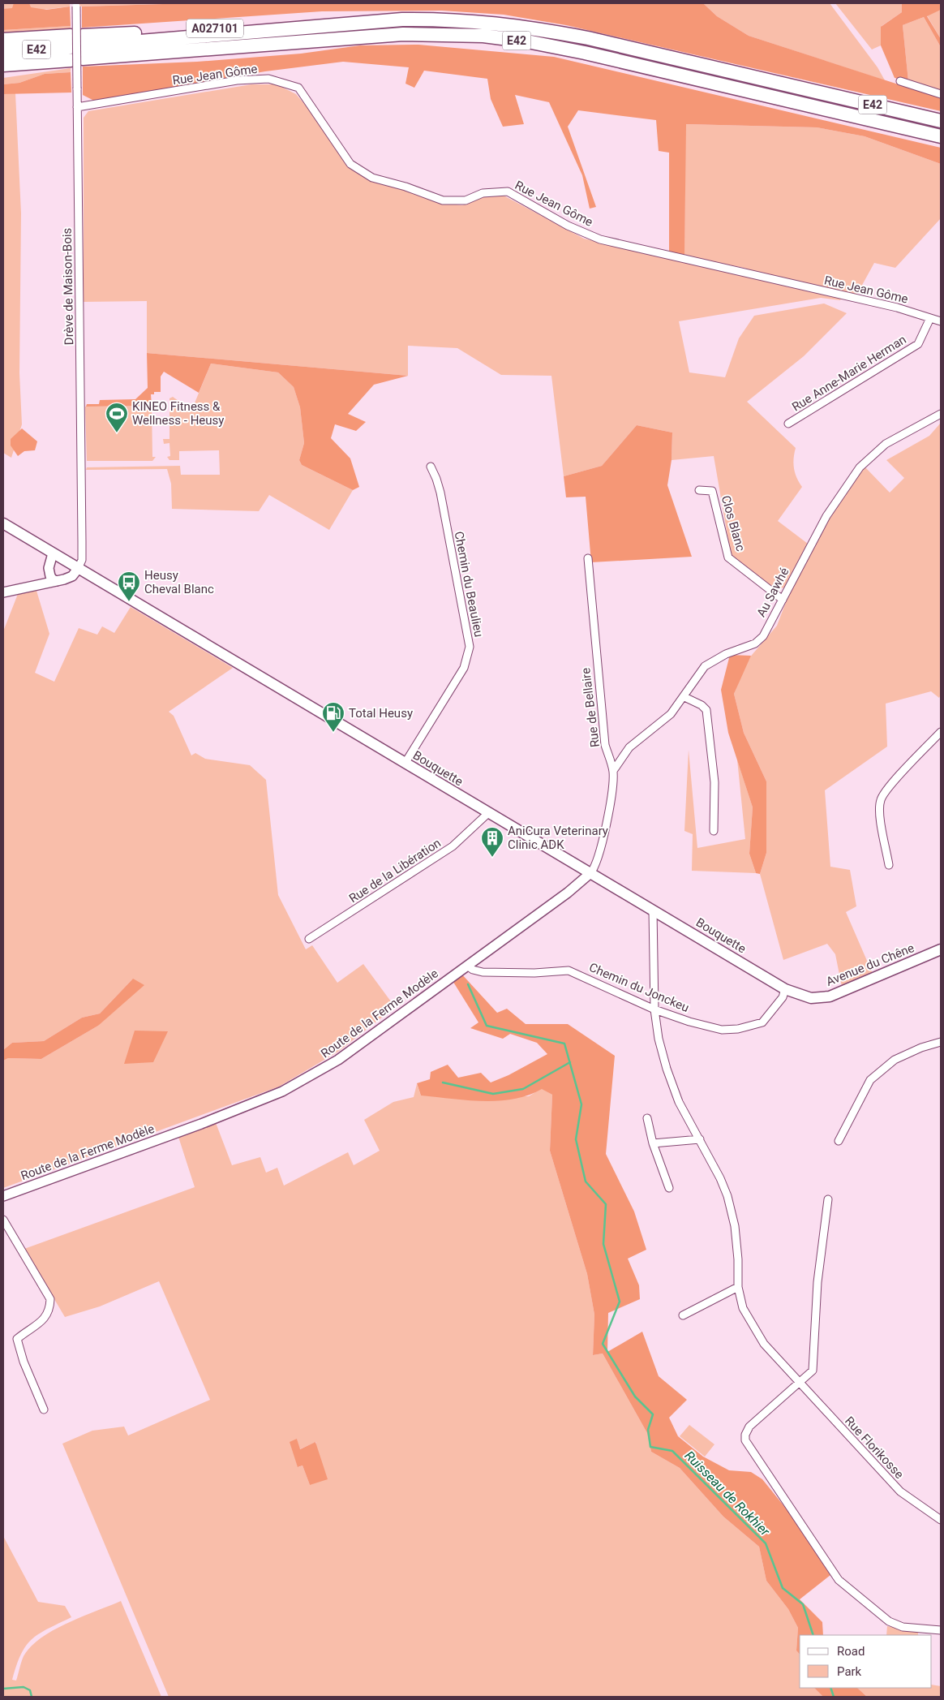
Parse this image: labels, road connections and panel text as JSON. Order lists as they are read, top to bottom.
{
  "streets": {
    "highway": ["A027101", "E42"],
    "main road": ["Bouquette", "Avenue du Chêne"],
    "street": [
      "Rue Jean Gôme",
      "Drève de Maison-Bois",
      "Rue Anne-Marie Herman",
      "Clos Blanc",
      "Chemin du Beaulieu",
      "Au Sawhé",
      "Rue de Bellaire",
      "Rue de la Libération",
      "Chemin du Jonckeu",
      "Route de la Ferme Modèle",
      "Rue Florikosse"
    ]
  },
  "crossings": [
    ["A027101", "E42"],
    ["Rue Jean Gôme", "Drève de Maison-Bois"],
    ["Rue Jean Gôme", "Rue Anne-Marie Herman"],
    ["Drève de Maison-Bois", "Bouquette"],
    ["Clos Blanc", "Au Sawhé"],
    ["Chemin du Beaulieu", "Bouquette"],
    ["Au Sawhé", "Rue de Bellaire"],
    ["Rue de Bellaire", "Bouquette"],
    ["Rue de Bellaire", "Route de la Ferme Modèle"],
    ["Bouquette", "Rue de la Libération"],
    ["Bouquette", "Avenue du Chêne"],
    ["Bouquette", "Chemin du Jonckeu"],
    ["Bouquette", "Route de la Ferme Modèle"],
    ["Bouquette", "Rue Florikosse"],
    ["Avenue du Chêne", "Chemin du Jonckeu"],
    ["Chemin du Jonckeu", "Route de la Ferme Modèle"],
    ["Chemin du Jonckeu", "Rue Florikosse"]
  ],
  "water": ["Ruisseau de Rokhier"],
  "places": {
    "sports": ["KINEO Fitness & Wellness - Heusy"],
    "bus stop": ["Heusy Cheval Blanc"],
    "fuel station": ["Total Heusy"],
    "building": ["AniCura Veterinary Clinic ADK"]
  },
  "legend": ["Road", "Park"]
}
